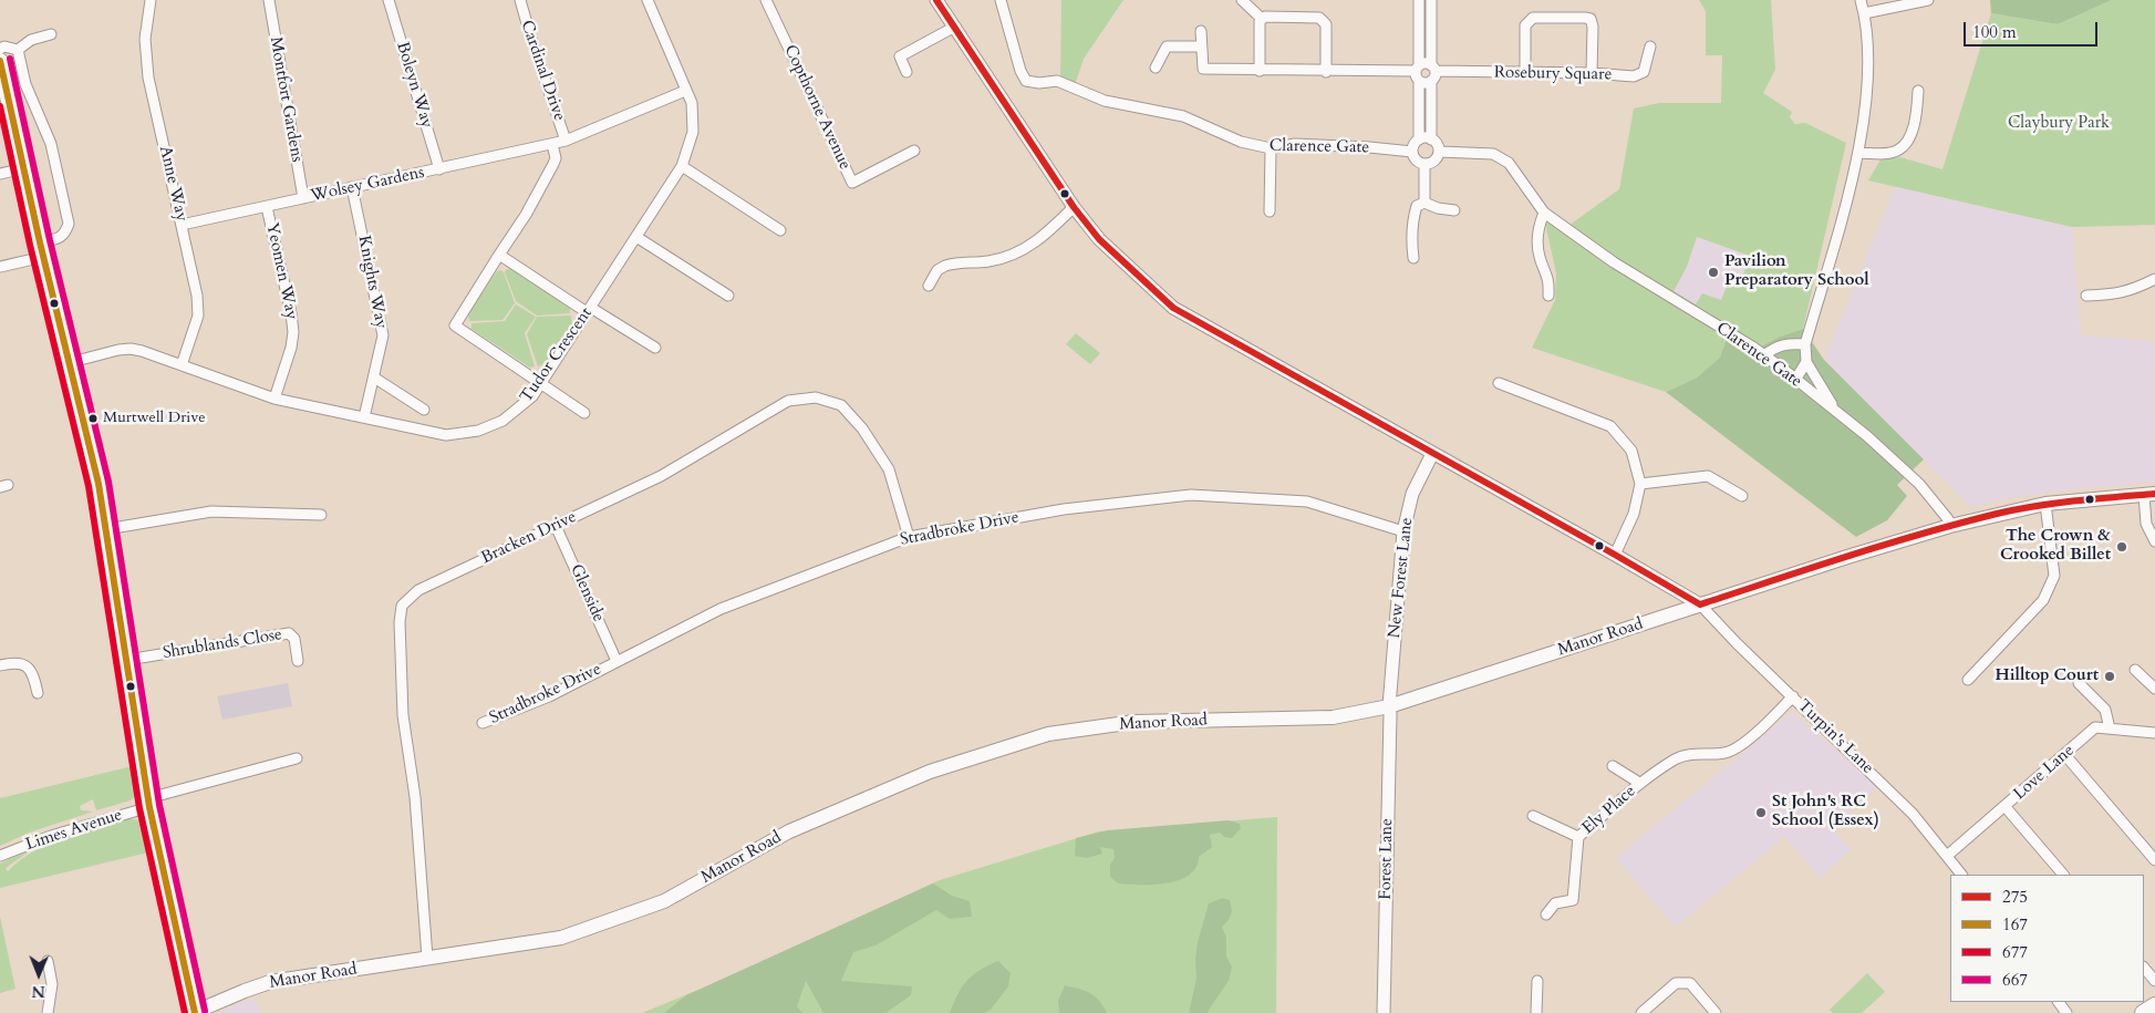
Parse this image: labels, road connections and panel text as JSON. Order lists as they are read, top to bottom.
{
  "streets": {
    "main road": ["Manor Road"],
    "street": [
      "Cardinal Drive",
      "Rosebury Square",
      "Boleyn Way",
      "Montfort Gardens",
      "Copthorne Avenue",
      "Clarence Gate",
      "Anne Way",
      "Wolsey Gardens",
      "Yeomen Way",
      "Knights Way",
      "Tudor Crescent",
      "Stradbroke Drive",
      "Bracken Drive",
      "New Forest Lane",
      "Glenside",
      "Shrublands Close",
      "Turpin's Lane",
      "Love Lane",
      "Ely Place",
      "Limes Avenue",
      "Forest Lane"
    ]
  },
  "crossings": [
    ["Cardinal Drive", "Wolsey Gardens"],
    ["Boleyn Way", "Wolsey Gardens"],
    ["Montfort Gardens", "Wolsey Gardens"],
    ["Clarence Gate", "Manor Road"],
    ["Anne Way", "Wolsey Gardens"],
    ["Anne Way", "Tudor Crescent"],
    ["Wolsey Gardens", "Yeomen Way"],
    ["Wolsey Gardens", "Knights Way"],
    ["Wolsey Gardens", "Tudor Crescent"],
    ["Yeomen Way", "Tudor Crescent"],
    ["Knights Way", "Tudor Crescent"],
    ["Stradbroke Drive", "Bracken Drive"],
    ["Stradbroke Drive", "New Forest Lane"],
    ["Stradbroke Drive", "Glenside"],
    ["Bracken Drive", "Glenside"],
    ["Bracken Drive", "Manor Road"],
    ["New Forest Lane", "Manor Road"],
    ["New Forest Lane", "Forest Lane"],
    ["Manor Road", "Turpin's Lane"],
    ["Manor Road", "Forest Lane"],
    ["Turpin's Lane", "Love Lane"],
    ["Turpin's Lane", "Ely Place"]
  ],
  "parks": ["Claybury Park"],
  "places": [
    "Pavilion Preparatory School",
    "Murtwell Drive",
    "The Crown & Crooked Billet",
    "Hilltop Court",
    "St John's RC School (Essex)"
  ],
  "lines": [
    "transit line 275",
    "transit line 667",
    "transit line 167",
    "transit line 677"
  ],
  "legend": [
    "275",
    "167",
    "677",
    "667"
  ],
  "scale_bar": "100 m",
  "north": "bottom"
}
